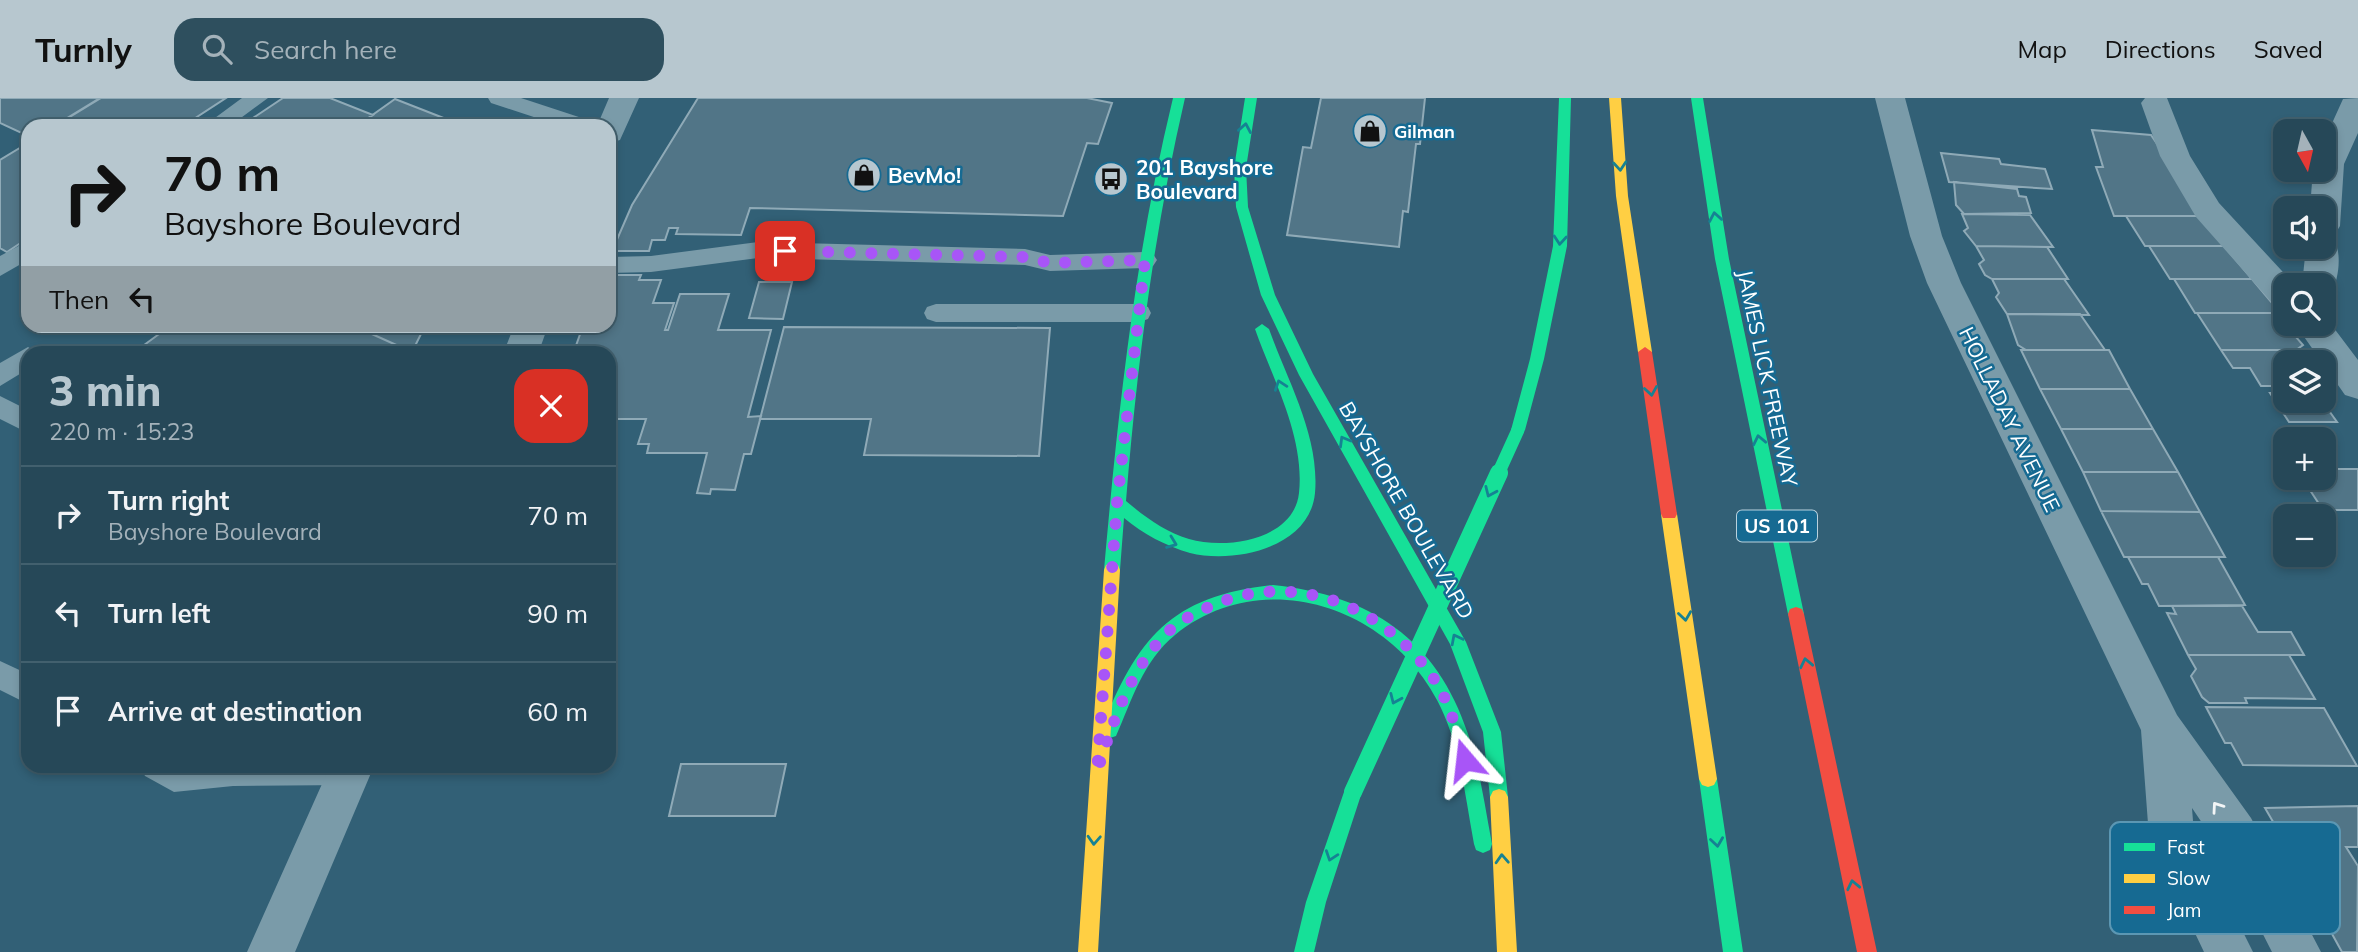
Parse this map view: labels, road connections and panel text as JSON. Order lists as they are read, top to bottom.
{
  "streets": {
    "main road": ["JAMES LICK FREEWAY", "BAYSHORE BOULEVARD", "US 101"],
    "street": ["HOLLADAY AVENUE"]
  },
  "one_way": ["BAYSHORE BOULEVARD"],
  "places": {
    "shop": ["Gilman", "BevMo!"],
    "bus stop": ["201 Bayshore Boulevard"]
  },
  "legend": ["Fast", "Slow", "Jam"],
  "north": "bottom",
  "page": {
    "header": "Turnly",
    "search": "Search here",
    "nav": ["Map", "Directions", "Saved"],
    "map_buttons": ["+", "−"],
    "turn": ["70 m", "Bayshore Boulevard"],
    "then": "Then",
    "heading": ["3 min", "220 m · 15:23"],
    "list": [
      {
        "name": "Turn right",
        "note": "Bayshore Boulevard",
        "value": "70 m"
      },
      {
        "name": "Turn left",
        "value": "90 m"
      },
      {
        "name": "Arrive at destination",
        "value": "60 m"
      }
    ]
  }
}
